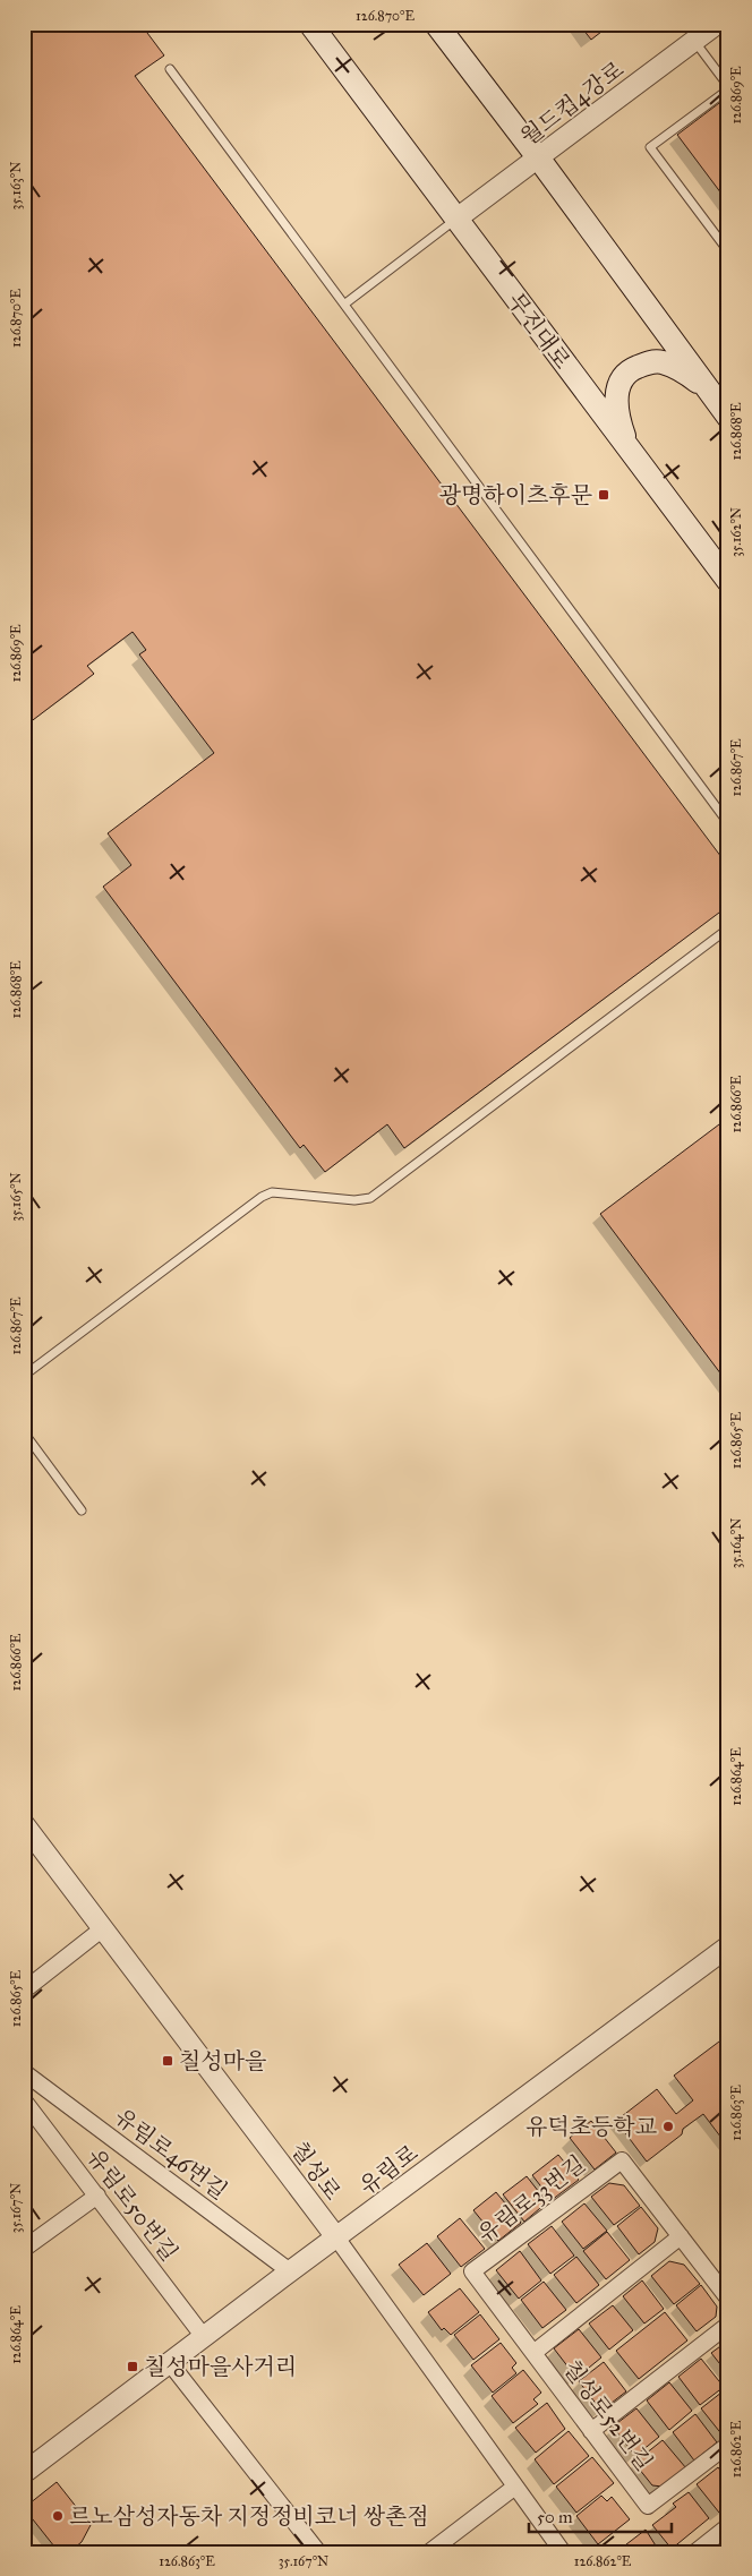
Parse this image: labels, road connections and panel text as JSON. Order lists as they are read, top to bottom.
{
  "streets": {
    "main road": ["무진대로"],
    "street": [
      "월드컵4강로",
      "유림로46번길",
      "유림로",
      "칠성로",
      "유림로33번길",
      "유림로50번길",
      "칠성로52번길"
    ]
  },
  "crossings": [
    ["월드컵4강로", "무진대로"],
    ["유림로46번길", "유림로"],
    ["유림로", "칠성로"],
    ["유림로", "유림로50번길"],
    ["유림로33번길", "칠성로52번길"]
  ],
  "places": {
    "transit": ["광명하이츠후문", "칠성마을", "칠성마을사거리"],
    "other": ["유덕초등학교", "르노삼성자동차 지정정비코너 쌍촌점"]
  },
  "scale_bar": "50 m",
  "coordinates": [
    "126.870°E",
    "126.869°E",
    "35.163°N",
    "126.868°E",
    "35.162°N",
    "126.867°E",
    "126.866°E",
    "35.165°N",
    "126.865°E",
    "35.164°N",
    "126.864°E",
    "126.863°E",
    "35.167°N",
    "126.862°E"
  ]
}
